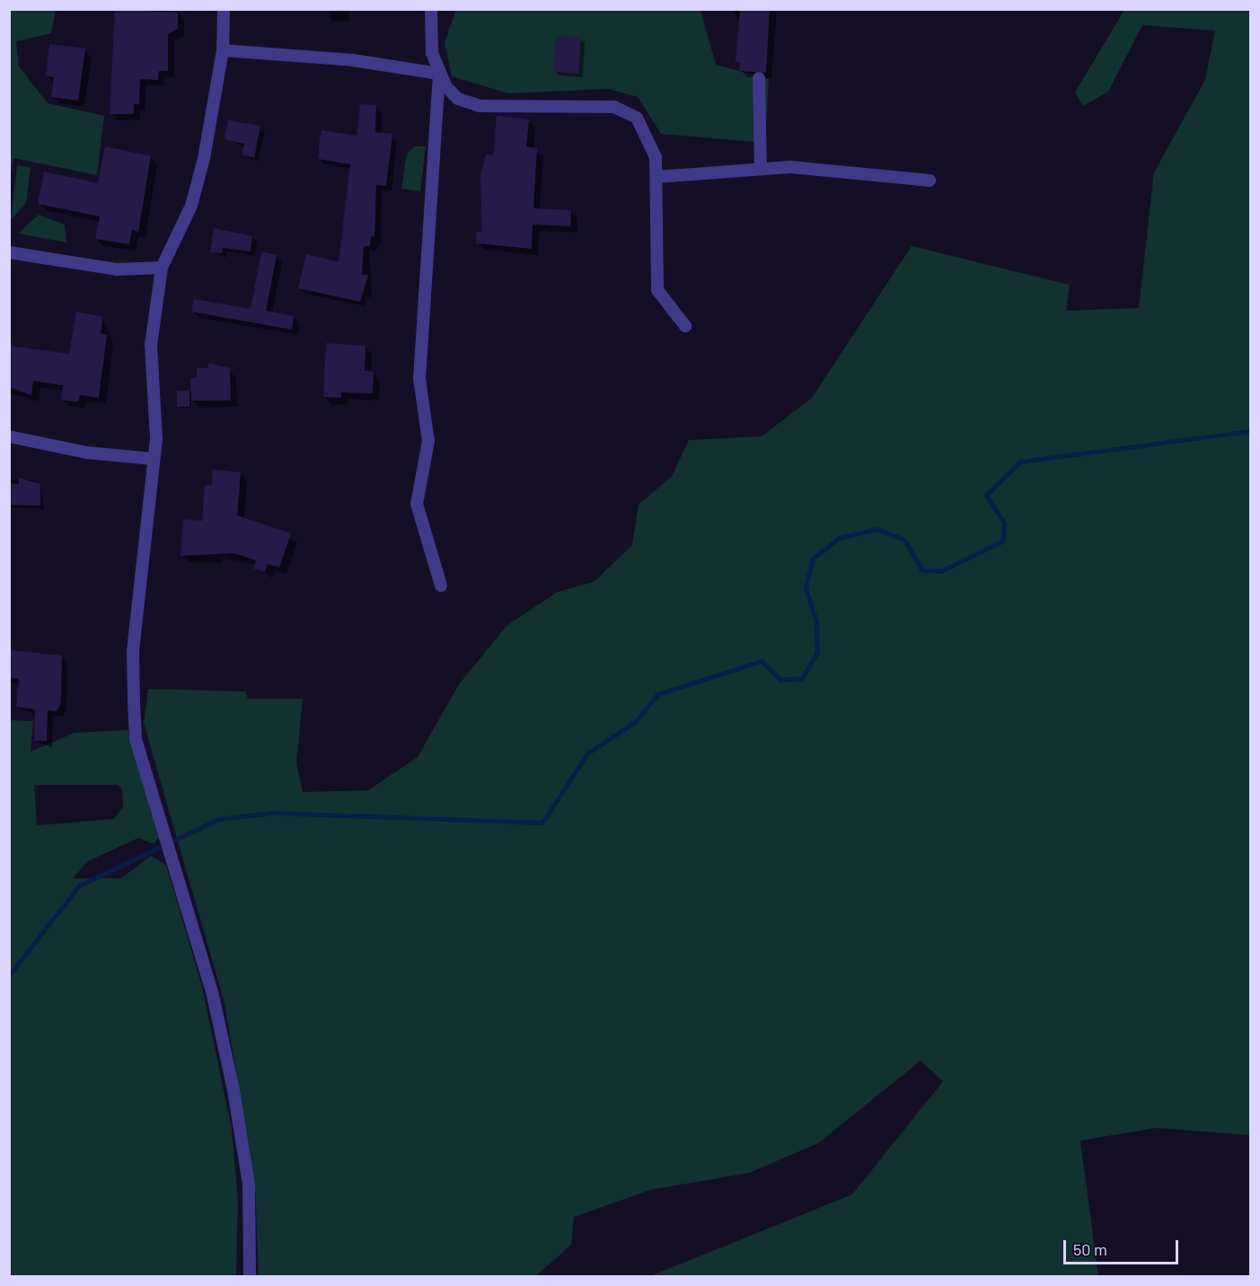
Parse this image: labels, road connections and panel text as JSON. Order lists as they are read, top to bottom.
{
  "scale_bar": "50 m"
}
